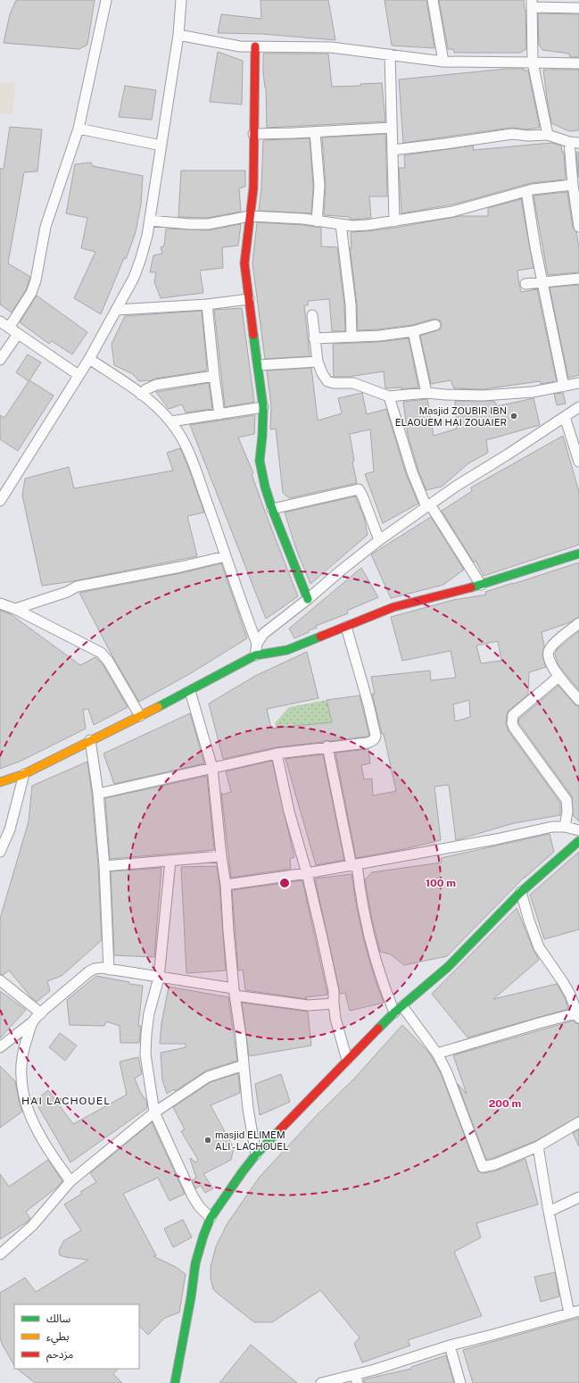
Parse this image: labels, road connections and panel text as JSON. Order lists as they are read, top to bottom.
{
  "districts": ["HAI LACHOUEL"],
  "places": ["Masjid ZOUBIR IBN ELAOUEM HAI ZOUAIER", "masjid ELIMEM ALI - LACHOUEL"],
  "legend": ["سالك", "بطيء", "مزدحم"],
  "rings": ["100 m", "200 m"]
}
